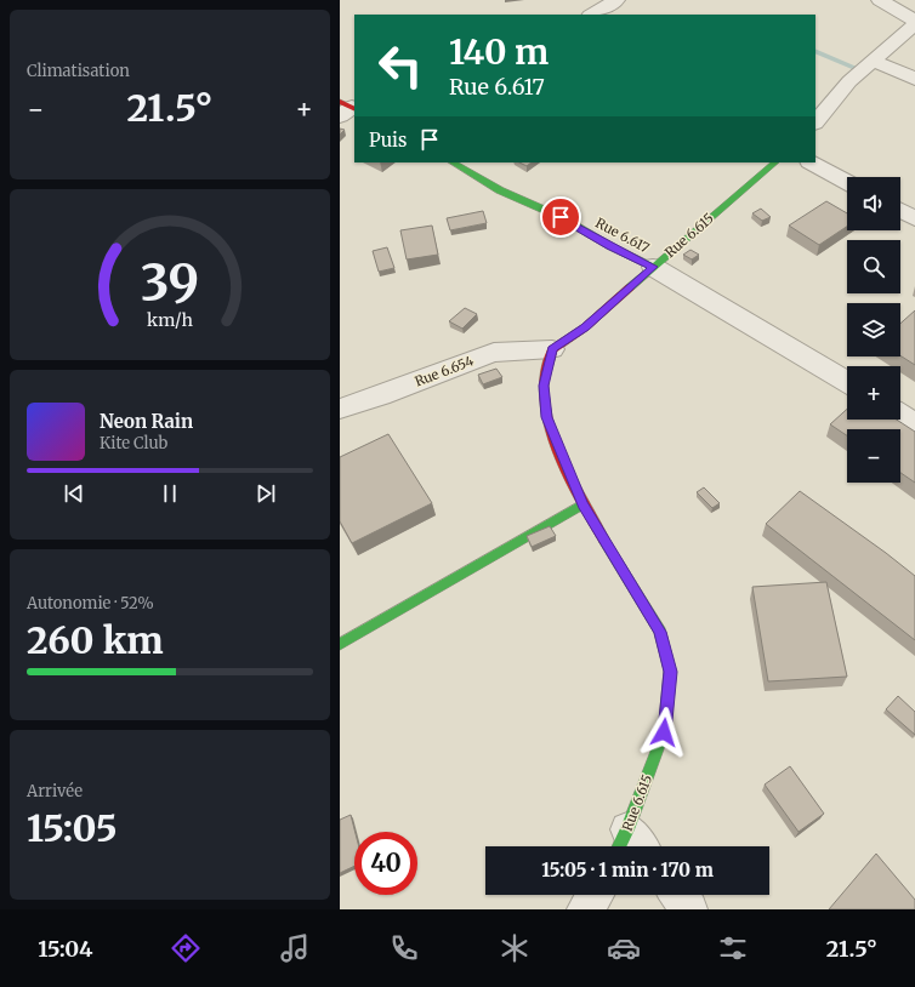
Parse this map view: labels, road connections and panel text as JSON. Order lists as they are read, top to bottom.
{
  "streets": {
    "street": ["Rue 6.617", "Rue 6.615", "Rue 6.654"]
  },
  "crossings": [
    ["Rue 6.617", "Rue 6.615"],
    ["Rue 6.615", "Rue 6.654"]
  ],
  "page": {
    "tile": [
      "Climatisation",
      ["Autonomie · 52%", "260 km"],
      ["Arrivée", "15:05"]
    ],
    "turn": ["140 m", "Rue 6.617"],
    "heat": ["−", "21.5°", "+"],
    "then": "Puis",
    "map_buttons": ["+", "−"],
    "song": ["Neon Rain", "Kite Club"],
    "limit": "40",
    "trip": "15:05 · 1 min · 170 m",
    "tabs": ["15:04", "21.5°"],
    "gauge": ["39", "km/h"]
  }
}
